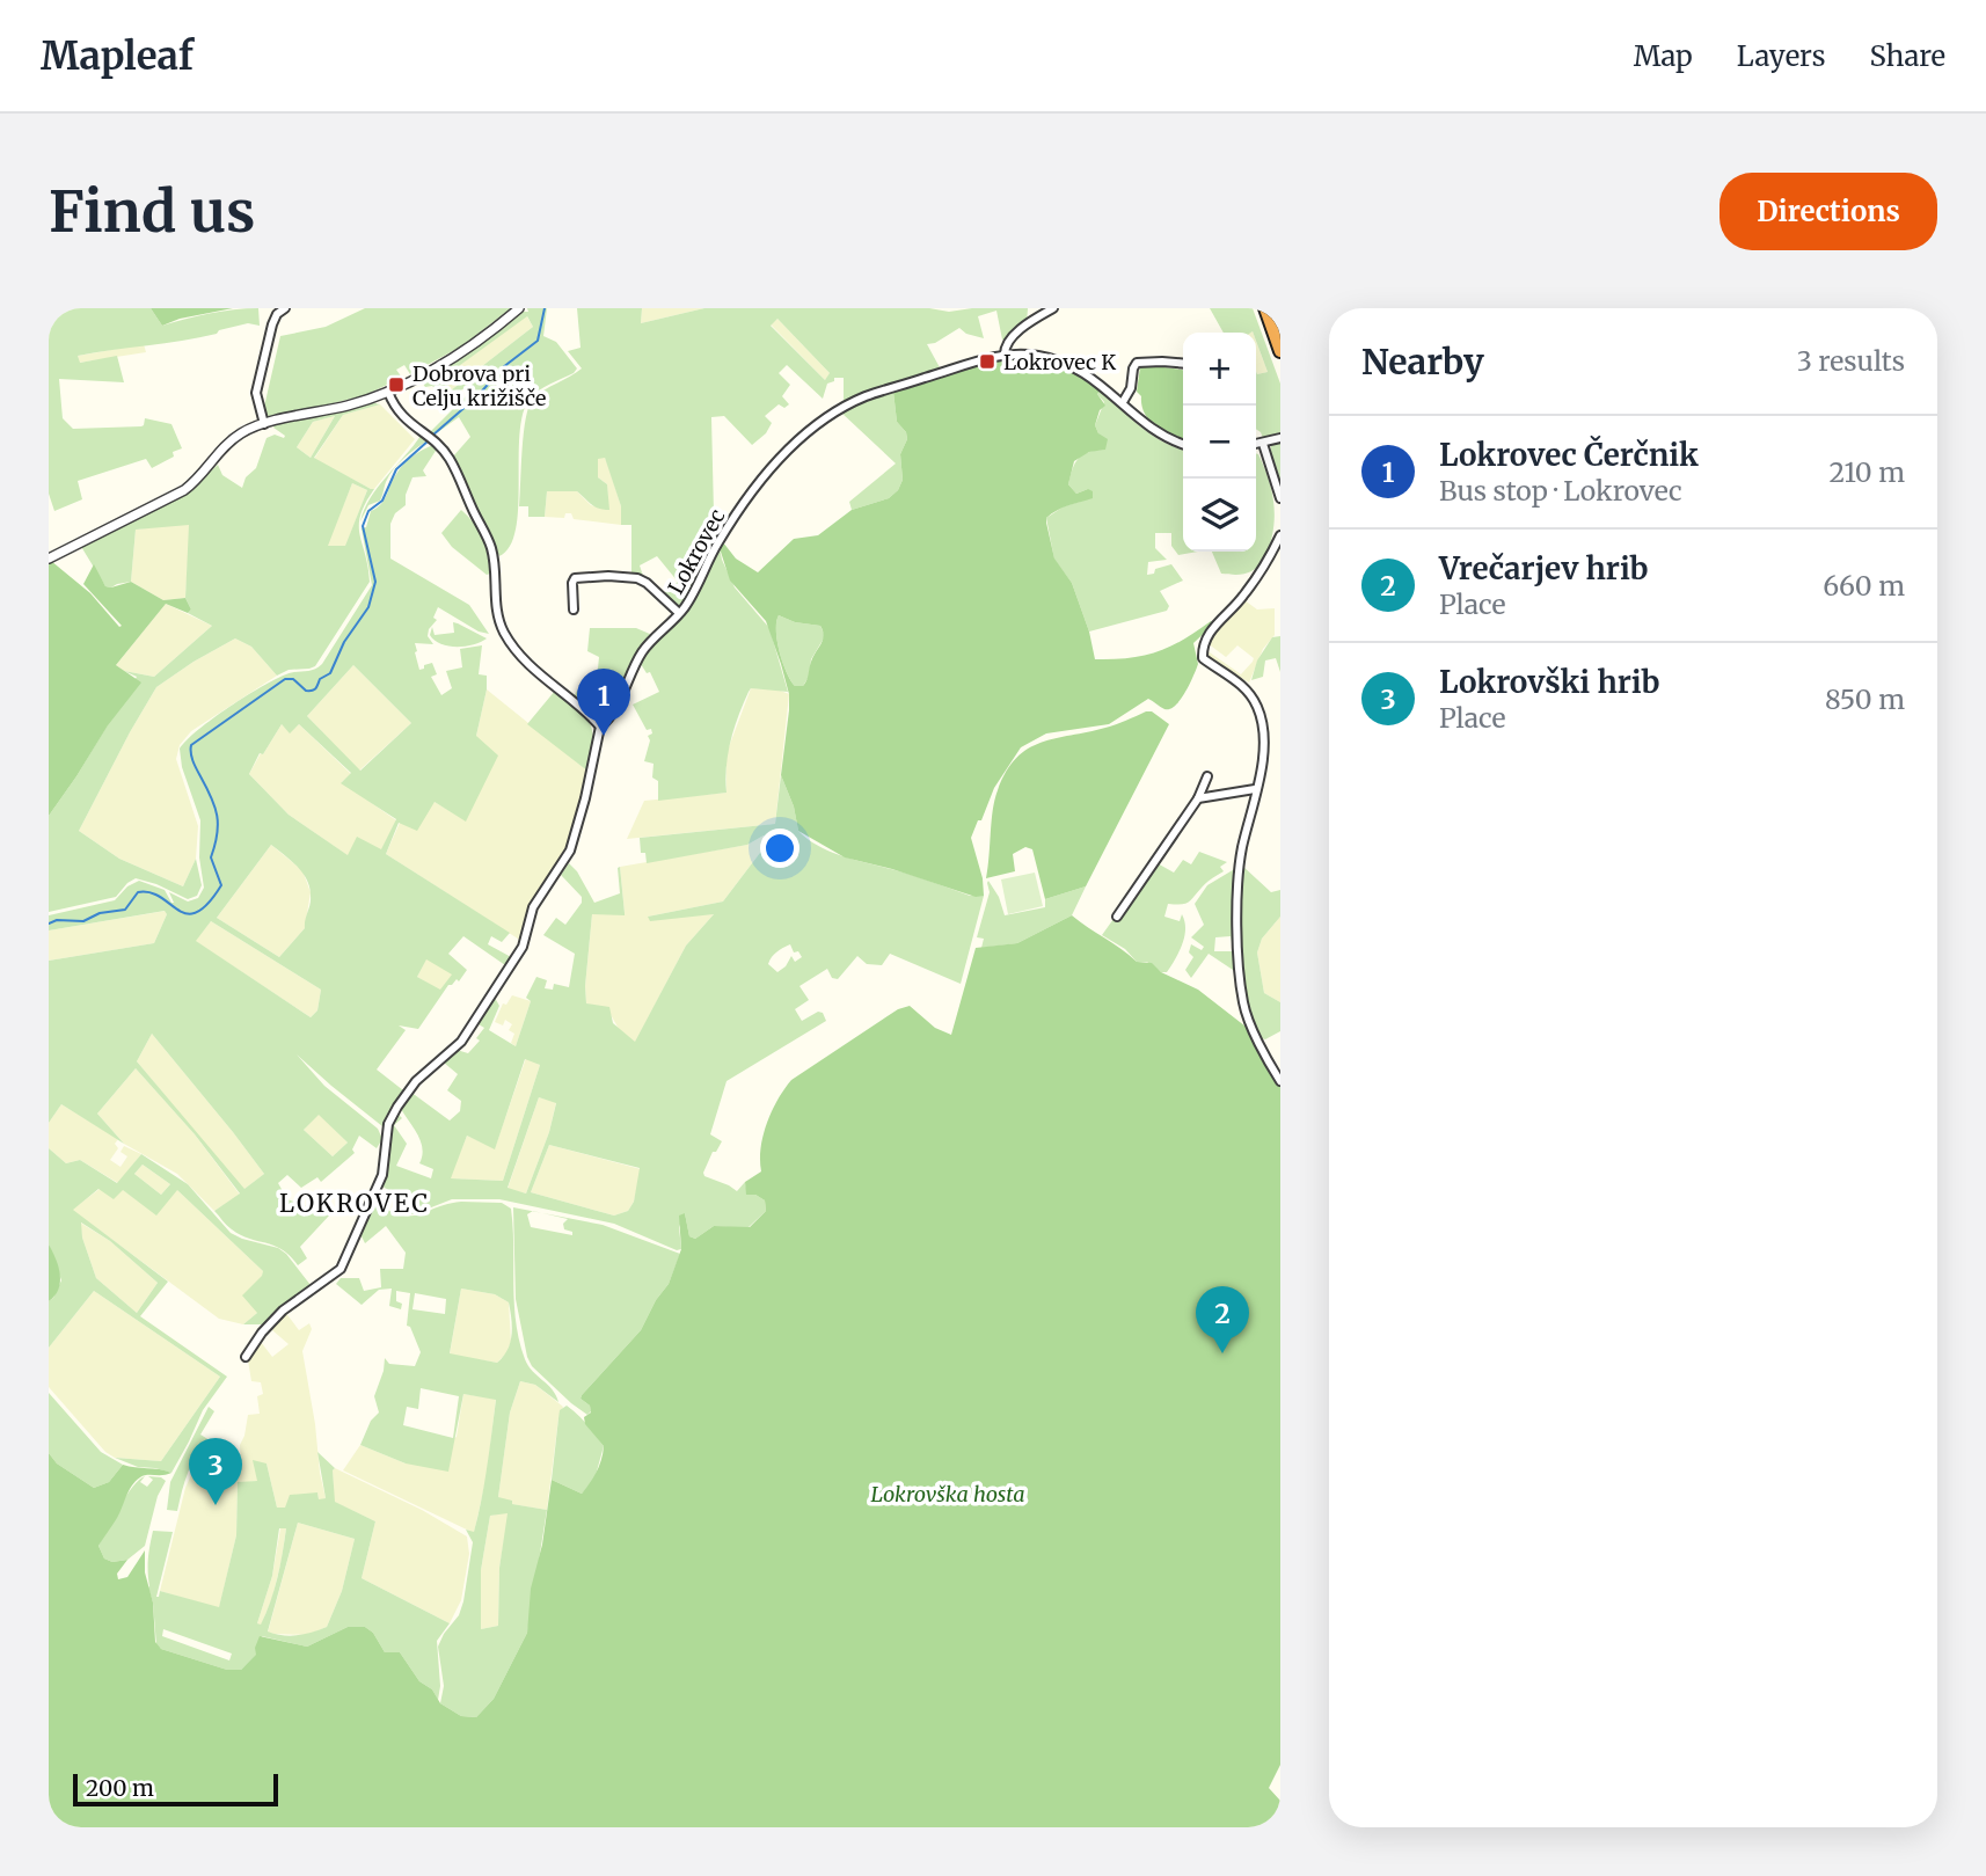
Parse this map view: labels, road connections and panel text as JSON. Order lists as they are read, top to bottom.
{
  "streets": {
    "street": ["Lokrovec"]
  },
  "districts": ["LOKROVEC"],
  "parks": ["Lokrovška hosta"],
  "places": {
    "transit": ["Lokrovec K", "Dobrova pri Celju križišče"]
  },
  "scale_bar": "200 m",
  "page": {
    "header": "Mapleaf",
    "nav": ["Map", "Layers", "Share"],
    "buttons": "Directions",
    "title": "Find us",
    "heading": ["Nearby", "3 results"],
    "map_buttons": ["+", "−"],
    "list": [
      {
        "mark": "1",
        "name": "Lokrovec Čerčnik",
        "note": "Bus stop · Lokrovec",
        "value": "210 m"
      },
      {
        "mark": "2",
        "name": "Vrečarjev hrib",
        "note": "Place",
        "value": "660 m"
      },
      {
        "mark": "3",
        "name": "Lokrovški hrib",
        "note": "Place",
        "value": "850 m"
      }
    ],
    "pins": ["1", "2", "3"],
    "scale": "200 m"
  }
}
